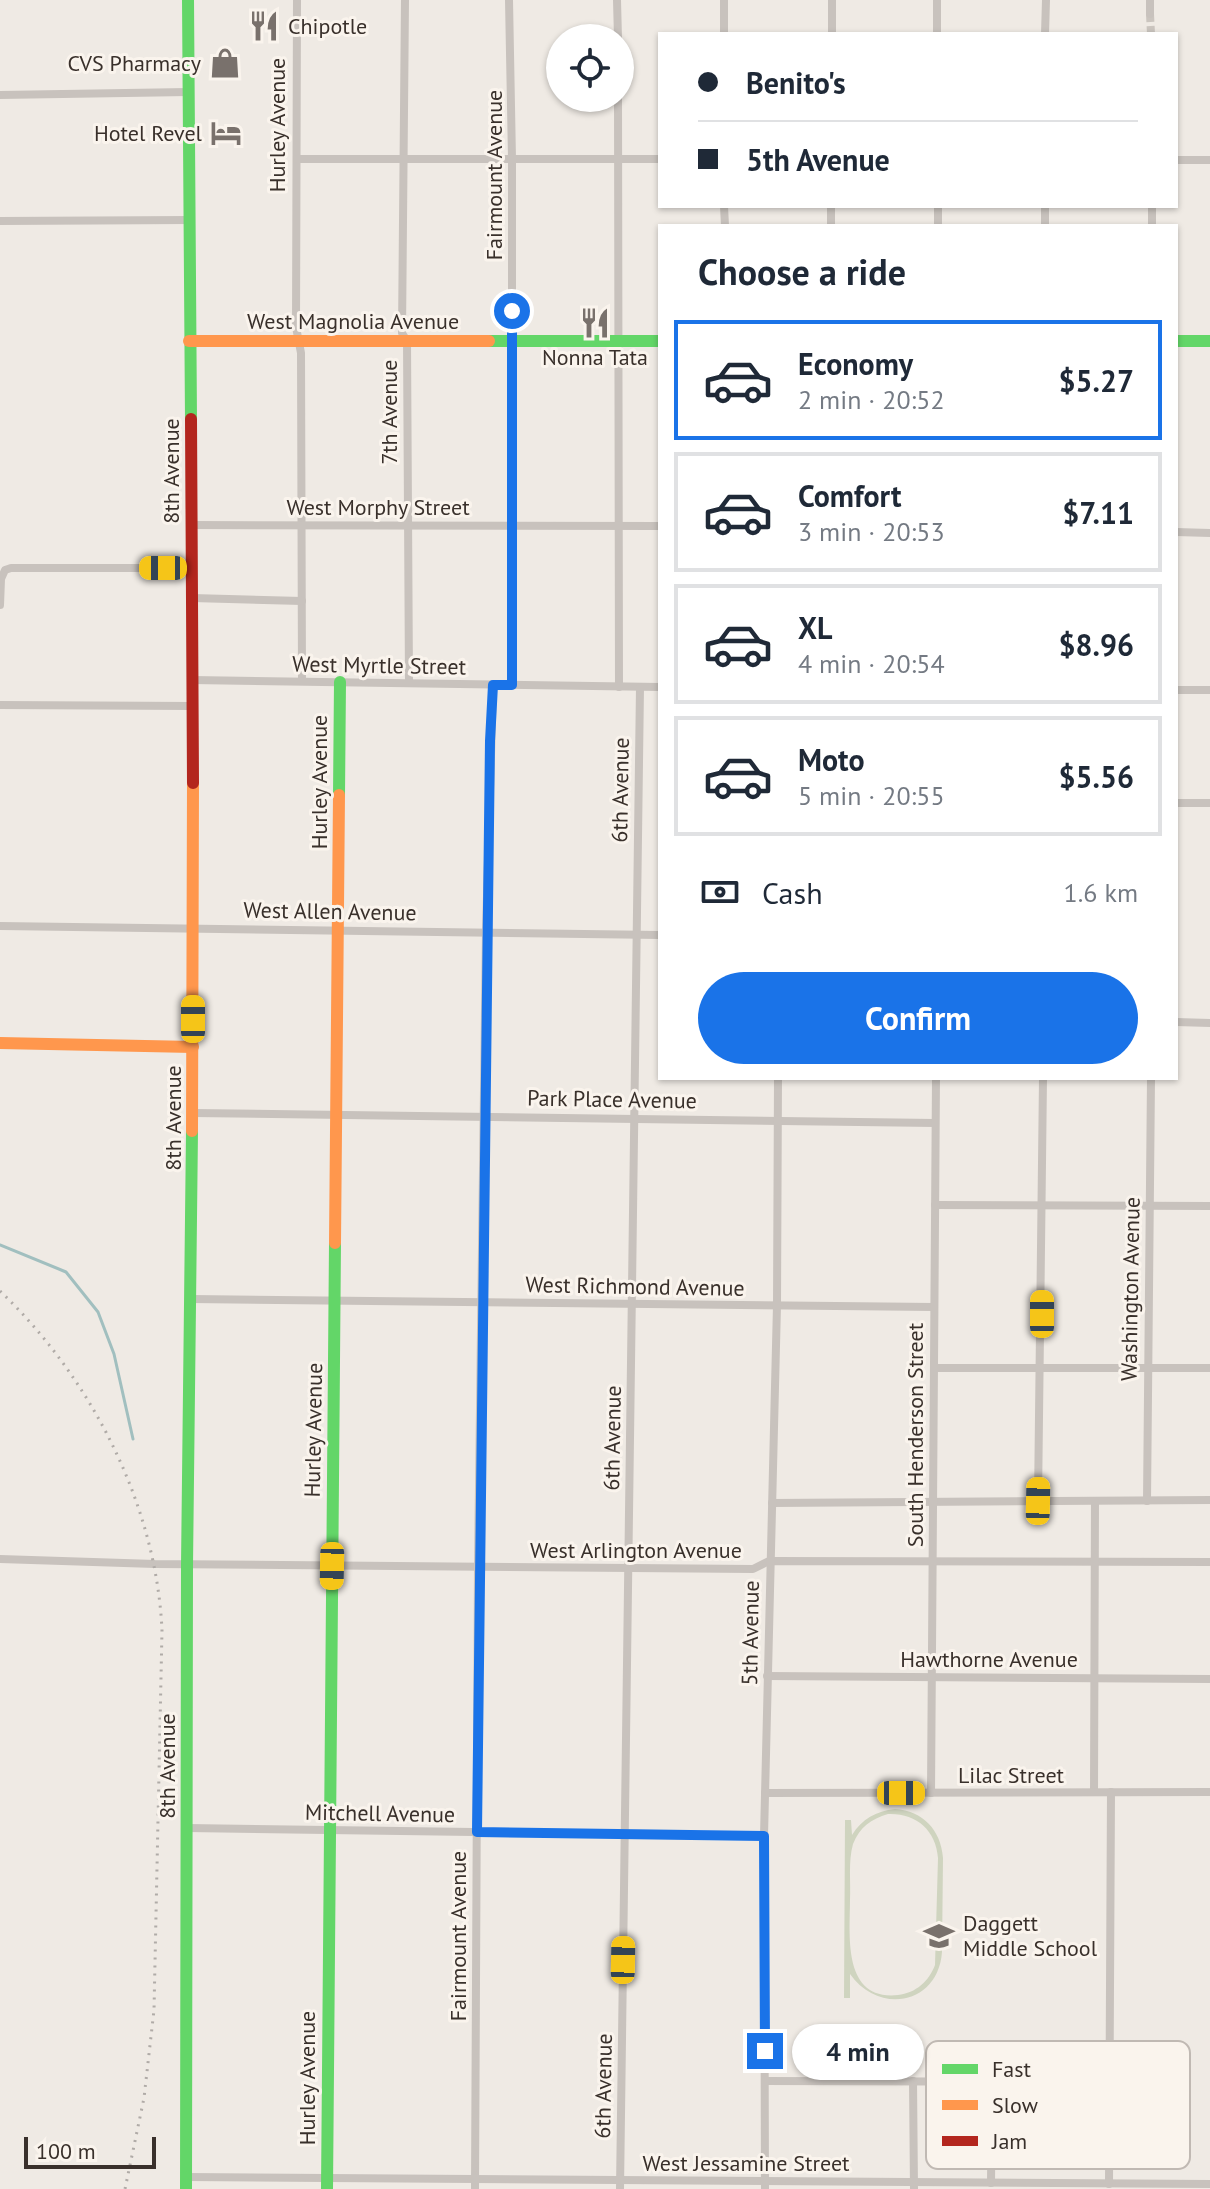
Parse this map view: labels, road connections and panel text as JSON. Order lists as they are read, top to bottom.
{
  "streets": {
    "street": [
      "Hurley Avenue",
      "Fairmount Avenue",
      "West Magnolia Avenue",
      "7th Avenue",
      "8th Avenue",
      "West Morphy Street",
      "West Myrtle Street",
      "6th Avenue",
      "West Allen Avenue",
      "Park Place Avenue",
      "West Richmond Avenue",
      "Washington Avenue",
      "South Henderson Street",
      "West Arlington Avenue",
      "5th Avenue",
      "Hawthorne Avenue",
      "Lilac Street",
      "Mitchell Avenue",
      "West Jessamine Street"
    ]
  },
  "crossings": [
    ["Hurley Avenue", "West Magnolia Avenue"],
    ["Hurley Avenue", "West Morphy Street"],
    ["Hurley Avenue", "West Myrtle Street"],
    ["Hurley Avenue", "West Allen Avenue"],
    ["Hurley Avenue", "Park Place Avenue"],
    ["Hurley Avenue", "West Richmond Avenue"],
    ["Hurley Avenue", "West Arlington Avenue"],
    ["Hurley Avenue", "Mitchell Avenue"],
    ["Hurley Avenue", "West Jessamine Street"],
    ["Fairmount Avenue", "West Magnolia Avenue"],
    ["Fairmount Avenue", "West Morphy Street"],
    ["Fairmount Avenue", "West Myrtle Street"],
    ["Fairmount Avenue", "West Allen Avenue"],
    ["Fairmount Avenue", "Park Place Avenue"],
    ["Fairmount Avenue", "West Richmond Avenue"],
    ["Fairmount Avenue", "West Arlington Avenue"],
    ["Fairmount Avenue", "Mitchell Avenue"],
    ["Fairmount Avenue", "West Jessamine Street"],
    ["West Magnolia Avenue", "7th Avenue"],
    ["West Magnolia Avenue", "8th Avenue"],
    ["7th Avenue", "West Morphy Street"],
    ["7th Avenue", "West Myrtle Street"],
    ["8th Avenue", "West Morphy Street"],
    ["8th Avenue", "West Myrtle Street"],
    ["8th Avenue", "West Allen Avenue"],
    ["8th Avenue", "Park Place Avenue"],
    ["8th Avenue", "West Richmond Avenue"],
    ["8th Avenue", "West Arlington Avenue"],
    ["8th Avenue", "Mitchell Avenue"],
    ["8th Avenue", "West Jessamine Street"],
    ["West Myrtle Street", "6th Avenue"],
    ["6th Avenue", "West Allen Avenue"],
    ["6th Avenue", "Park Place Avenue"],
    ["6th Avenue", "West Richmond Avenue"],
    ["6th Avenue", "West Arlington Avenue"],
    ["6th Avenue", "Mitchell Avenue"],
    ["6th Avenue", "West Jessamine Street"],
    ["Park Place Avenue", "South Henderson Street"],
    ["Park Place Avenue", "5th Avenue"],
    ["West Richmond Avenue", "South Henderson Street"],
    ["West Richmond Avenue", "5th Avenue"],
    ["South Henderson Street", "West Arlington Avenue"],
    ["South Henderson Street", "Hawthorne Avenue"],
    ["South Henderson Street", "Lilac Street"],
    ["West Arlington Avenue", "5th Avenue"],
    ["5th Avenue", "Hawthorne Avenue"],
    ["5th Avenue", "Lilac Street"],
    ["5th Avenue", "Mitchell Avenue"],
    ["5th Avenue", "West Jessamine Street"]
  ],
  "places": {
    "restaurant": ["Chipotle", "Nonna Tata"],
    "shop": ["CVS Pharmacy"],
    "hotel": ["Hotel Revel"],
    "school or university": ["Daggett Middle School"]
  },
  "legend": ["Fast", "Slow", "Jam"],
  "scale_bar": "100 m",
  "page": {
    "banner": ["Benito's", "5th Avenue"],
    "heading": "Choose a ride",
    "list": [
      {
        "name": "Economy",
        "note": "2 min · 20:52",
        "value": "$5.27"
      },
      {
        "name": "Comfort",
        "note": "3 min · 20:53",
        "value": "$7.11"
      },
      {
        "name": "XL",
        "note": "4 min · 20:54",
        "value": "$8.96"
      },
      {
        "name": "Moto",
        "note": "5 min · 20:55",
        "value": "$5.56"
      }
    ],
    "pay": ["Cash", "1.6 km"],
    "buttons": "Confirm",
    "bubble": "4 min",
    "scale": "100 m"
  }
}
